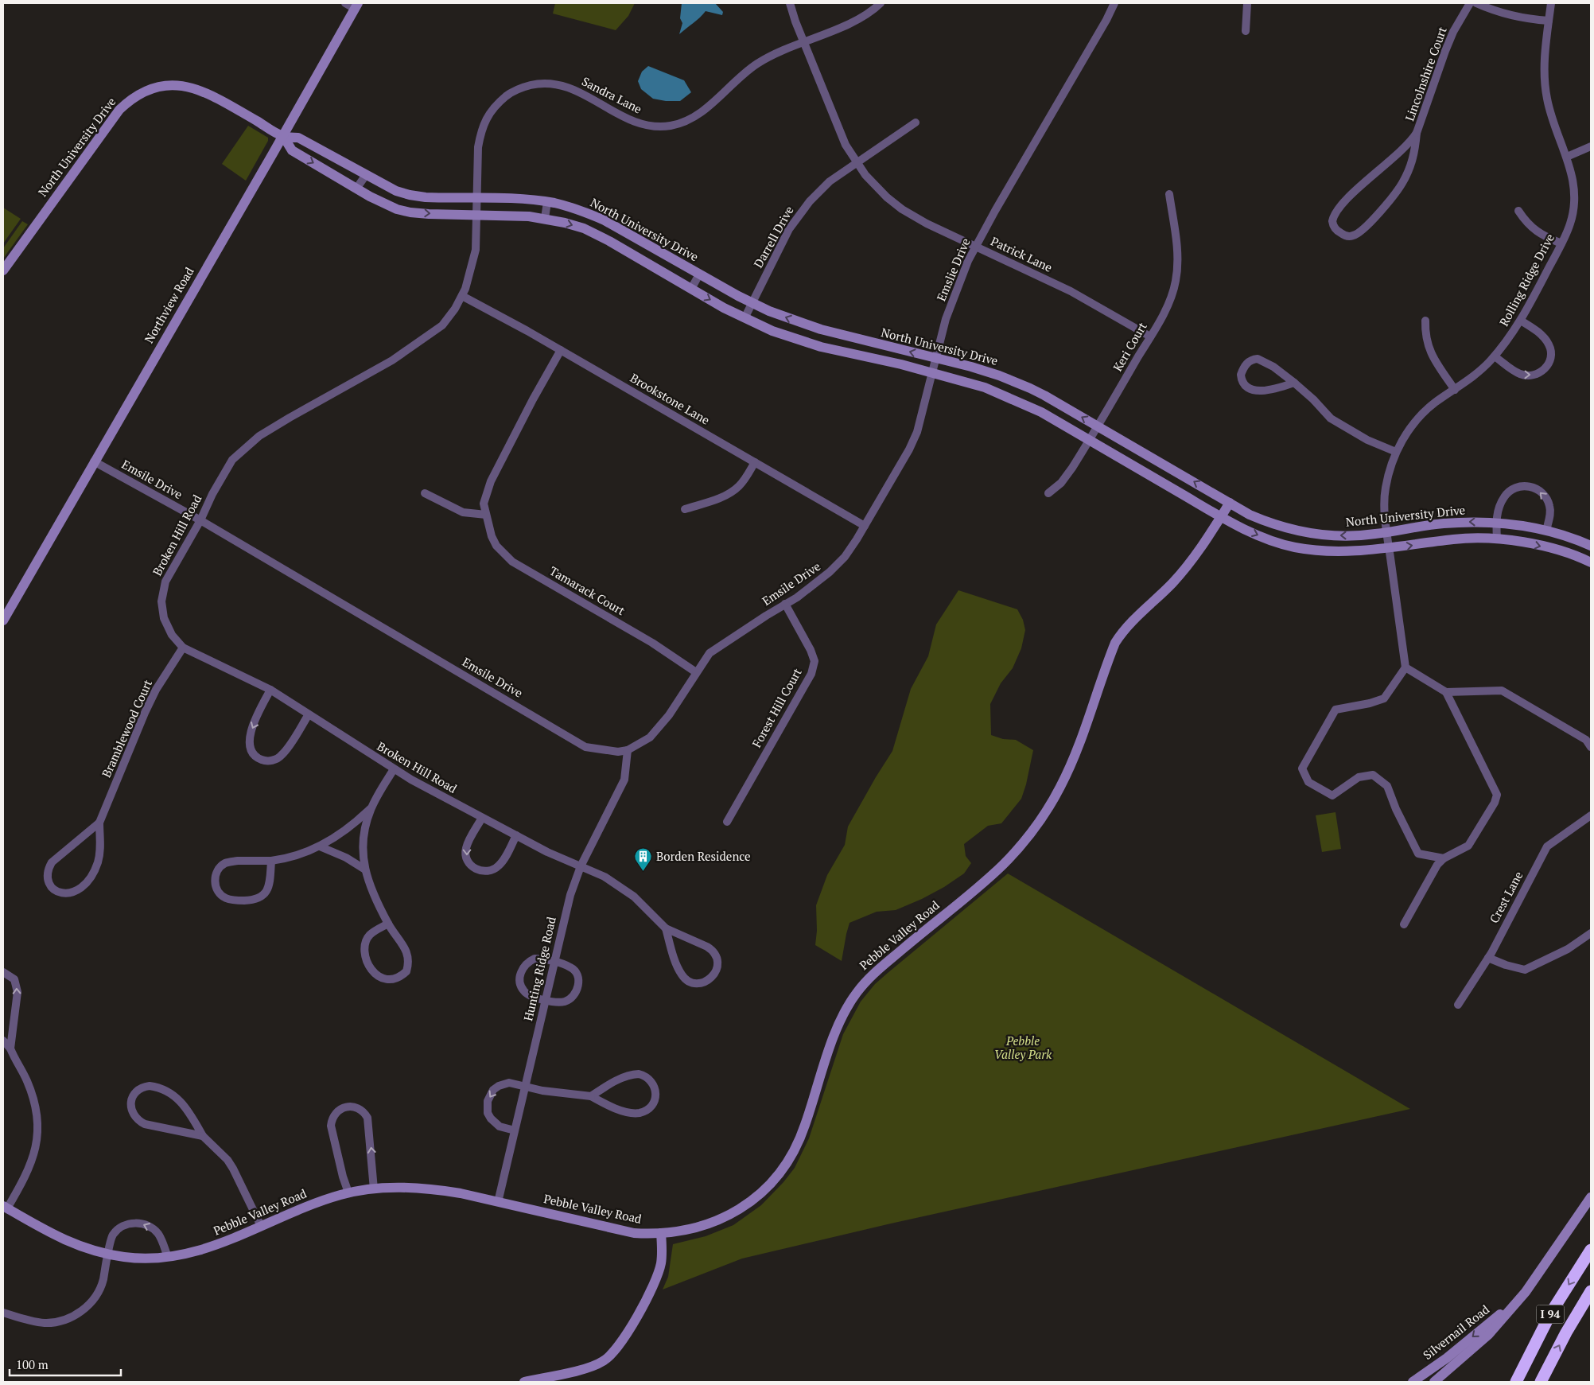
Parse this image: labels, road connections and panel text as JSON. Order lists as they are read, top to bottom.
{
  "streets": {
    "highway": ["I 94"],
    "street": [
      "Lincolnshire Court",
      "Sandra Lane",
      "North University Drive",
      "Darrell Drive",
      "Patrick Lane",
      "Emslie Drive",
      "Rolling Ridge Drive",
      "Northview Road",
      "Keri Court",
      "Brookstone Lane",
      "Emsile Drive",
      "Broken Hill Road",
      "Tamarack Court",
      "Forest Hill Court",
      "Bramblewood Court",
      "Crest Lane",
      "Pebble Valley Road",
      "Hunting Ridge Road",
      "Silvernail Road"
    ]
  },
  "crossings": [
    ["Sandra Lane", "North University Drive"],
    ["Sandra Lane", "Patrick Lane"],
    ["Sandra Lane", "Broken Hill Road"],
    ["North University Drive", "Darrell Drive"],
    ["North University Drive", "Emslie Drive"],
    ["North University Drive", "Rolling Ridge Drive"],
    ["North University Drive", "Northview Road"],
    ["North University Drive", "Keri Court"],
    ["North University Drive", "Broken Hill Road"],
    ["North University Drive", "Pebble Valley Road"],
    ["Darrell Drive", "Patrick Lane"],
    ["Patrick Lane", "Emslie Drive"],
    ["Patrick Lane", "Keri Court"],
    ["Emslie Drive", "Brookstone Lane"],
    ["Emslie Drive", "Emsile Drive"],
    ["Northview Road", "Emsile Drive"],
    ["Brookstone Lane", "Broken Hill Road"],
    ["Brookstone Lane", "Tamarack Court"],
    ["Emsile Drive", "Broken Hill Road"],
    ["Emsile Drive", "Tamarack Court"],
    ["Emsile Drive", "Forest Hill Court"],
    ["Emsile Drive", "Hunting Ridge Road"],
    ["Broken Hill Road", "Bramblewood Court"],
    ["Broken Hill Road", "Hunting Ridge Road"],
    ["Pebble Valley Road", "Hunting Ridge Road"]
  ],
  "parks": ["Pebble Valley Park"],
  "places": {
    "building": ["Borden Residence"]
  },
  "scale_bar": "100 m"
}
